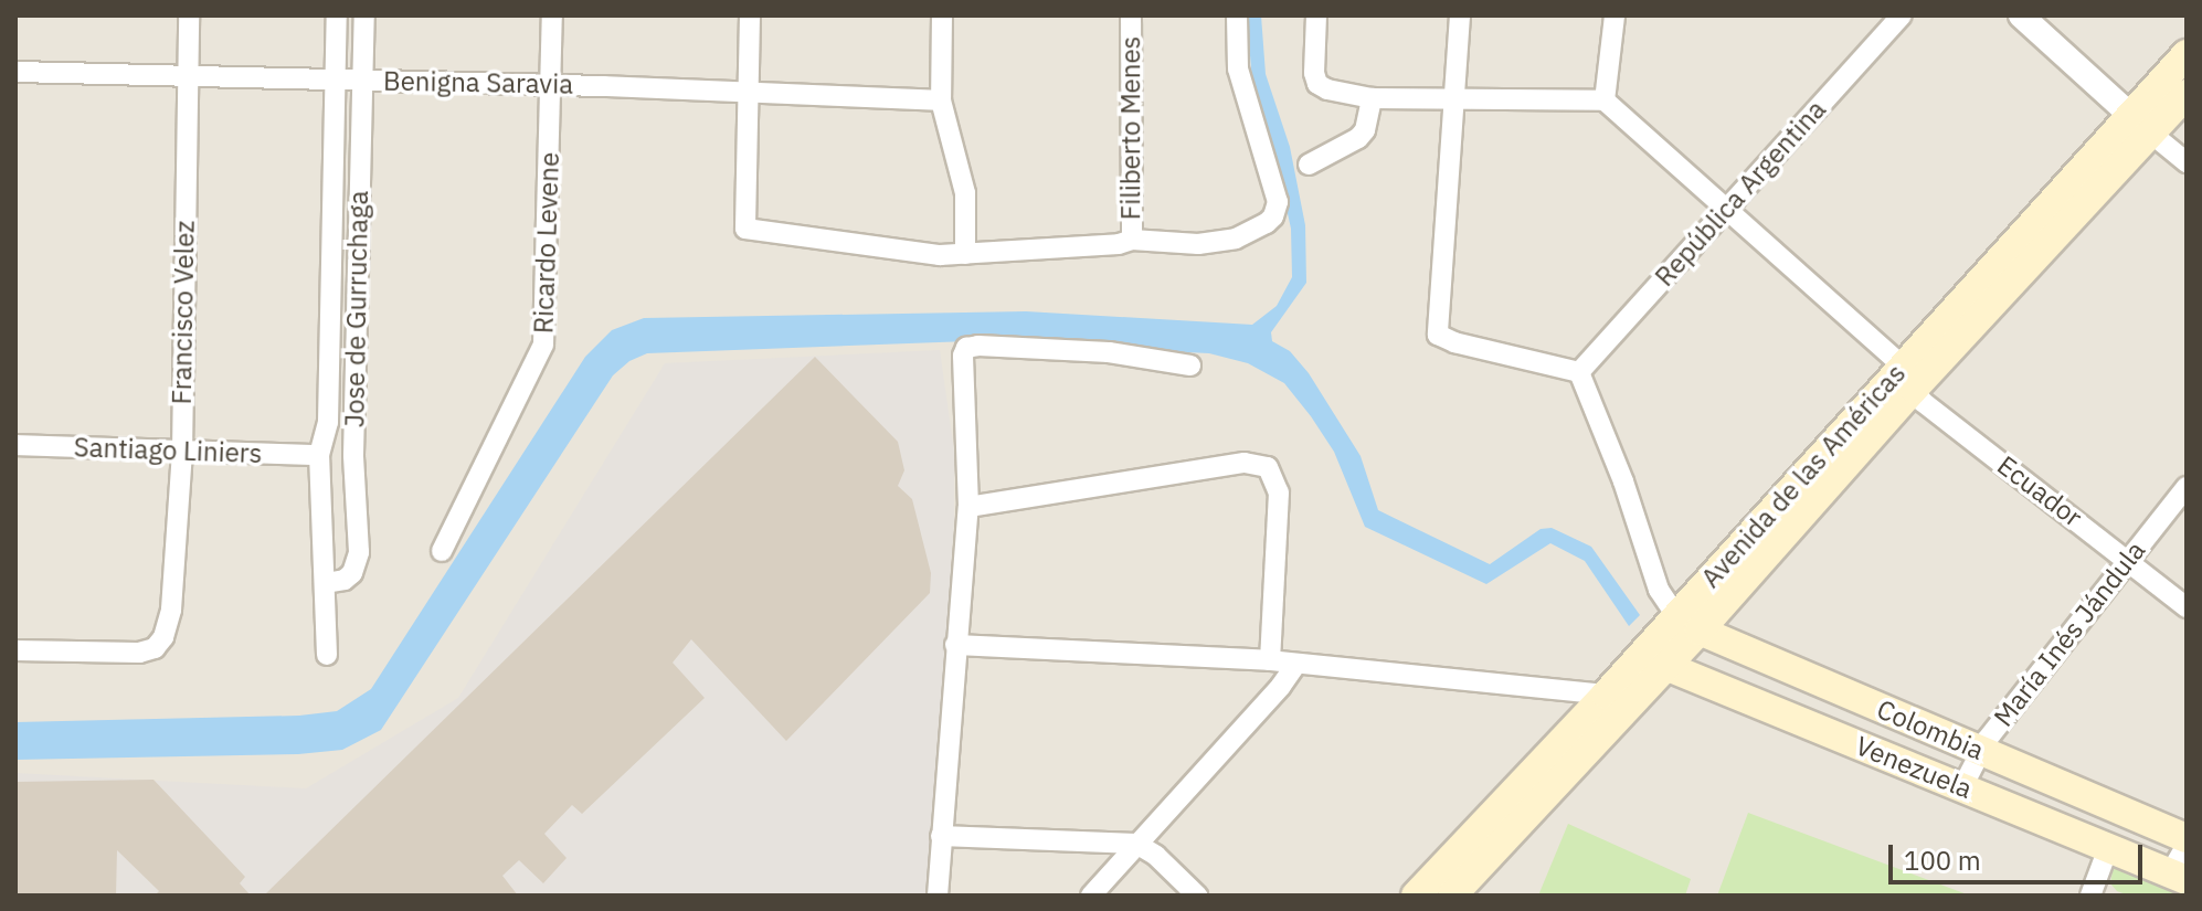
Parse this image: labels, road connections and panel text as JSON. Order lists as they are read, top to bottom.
{
  "streets": {
    "main road": ["Avenida de las Américas", "Colombia", "Venezuela"],
    "street": [
      "Benigna Saravia",
      "Filiberto Menes",
      "República Argentina",
      "Ricardo Levene",
      "Jose de Gurruchaga",
      "Francisco Velez",
      "Santiago Liniers",
      "Ecuador",
      "María Inés Jándula"
    ]
  },
  "crossings": [
    ["Benigna Saravia", "Ricardo Levene"],
    ["Benigna Saravia", "Jose de Gurruchaga"],
    ["Benigna Saravia", "Francisco Velez"],
    ["República Argentina", "Ecuador"],
    ["Jose de Gurruchaga", "Santiago Liniers"],
    ["Francisco Velez", "Santiago Liniers"],
    ["Avenida de las Américas", "Ecuador"],
    ["Avenida de las Américas", "Colombia"],
    ["Avenida de las Américas", "Venezuela"],
    ["Ecuador", "María Inés Jándula"],
    ["María Inés Jándula", "Colombia"],
    ["María Inés Jándula", "Venezuela"]
  ],
  "scale_bar": "100 m"
}
